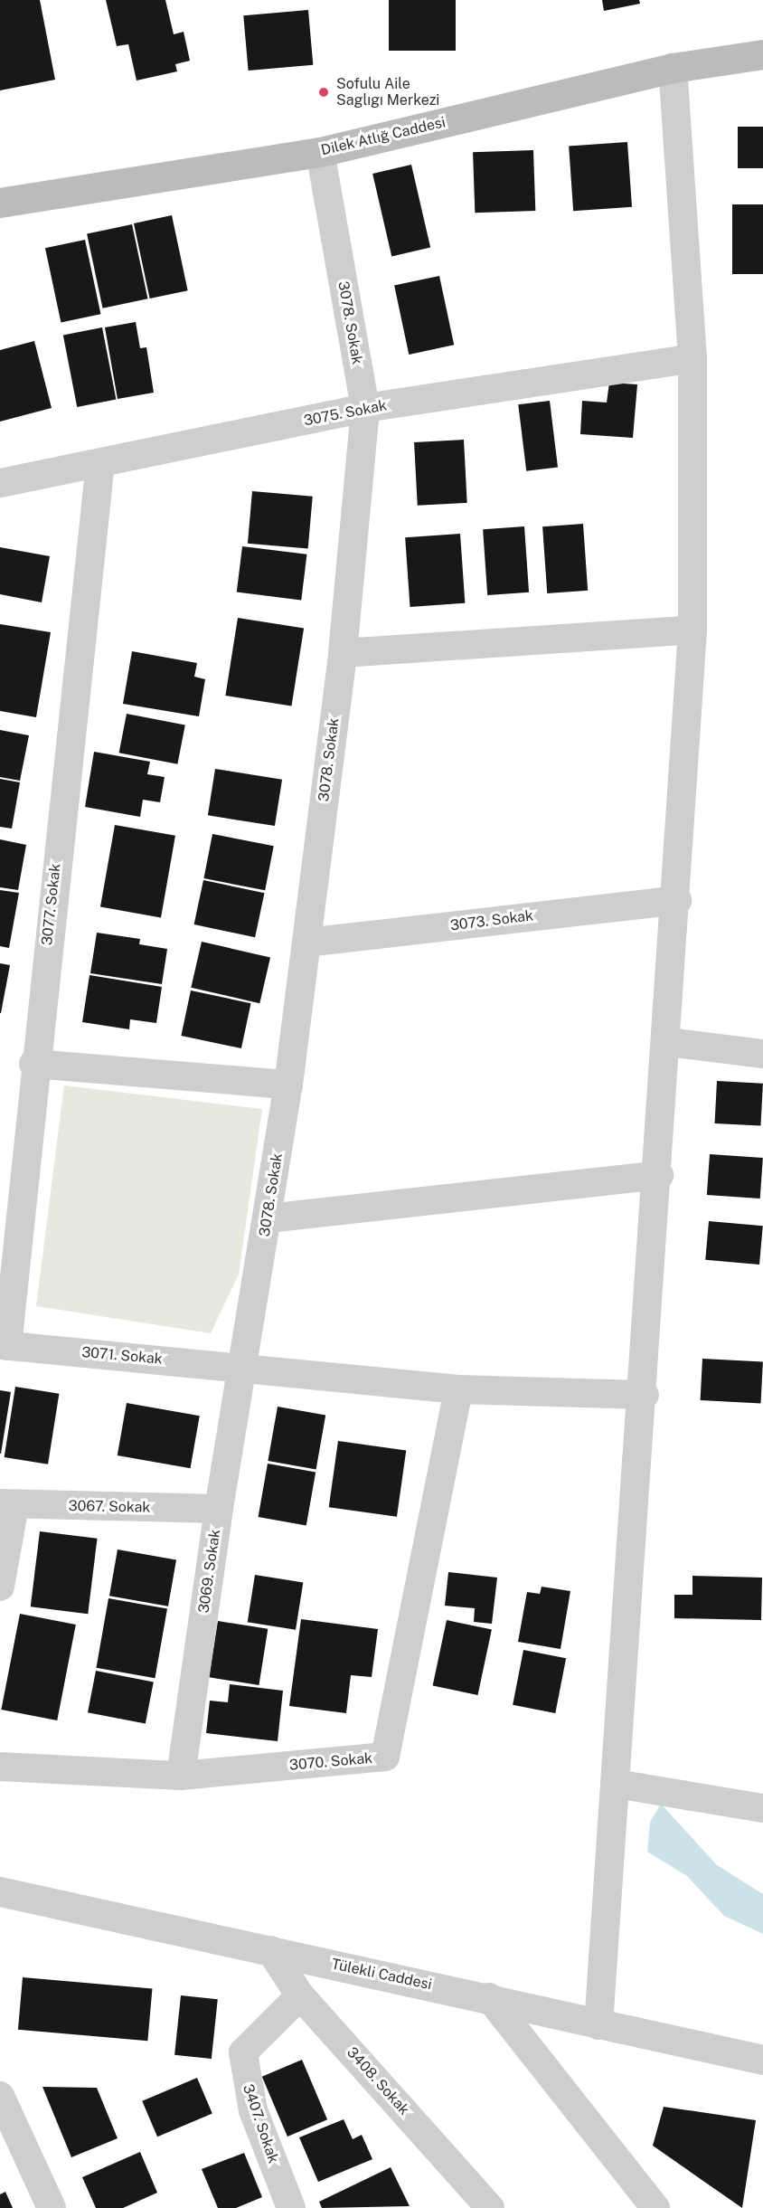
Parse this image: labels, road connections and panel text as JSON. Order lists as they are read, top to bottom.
{
  "streets": {
    "main road": ["Dilek Atlığ Caddesi"],
    "street": [
      "3078. Sokak",
      "3075. Sokak",
      "3077. Sokak",
      "3073. Sokak",
      "3071. Sokak",
      "3067. Sokak",
      "3069. Sokak",
      "3070. Sokak",
      "Tülekli Caddesi",
      "3408. Sokak",
      "3407. Sokak"
    ]
  },
  "crossings": [
    ["Dilek Atlığ Caddesi", "3078. Sokak"],
    ["3078. Sokak", "3075. Sokak"],
    ["3078. Sokak", "3073. Sokak"],
    ["3078. Sokak", "3071. Sokak"],
    ["3078. Sokak", "3069. Sokak"],
    ["3075. Sokak", "3077. Sokak"],
    ["3077. Sokak", "3071. Sokak"],
    ["3071. Sokak", "3069. Sokak"],
    ["3071. Sokak", "3070. Sokak"],
    ["3067. Sokak", "3069. Sokak"],
    ["3069. Sokak", "3070. Sokak"],
    ["Tülekli Caddesi", "3408. Sokak"],
    ["3408. Sokak", "3407. Sokak"]
  ],
  "places": ["Sofulu Aile Saglıgı Merkezi"]
}
